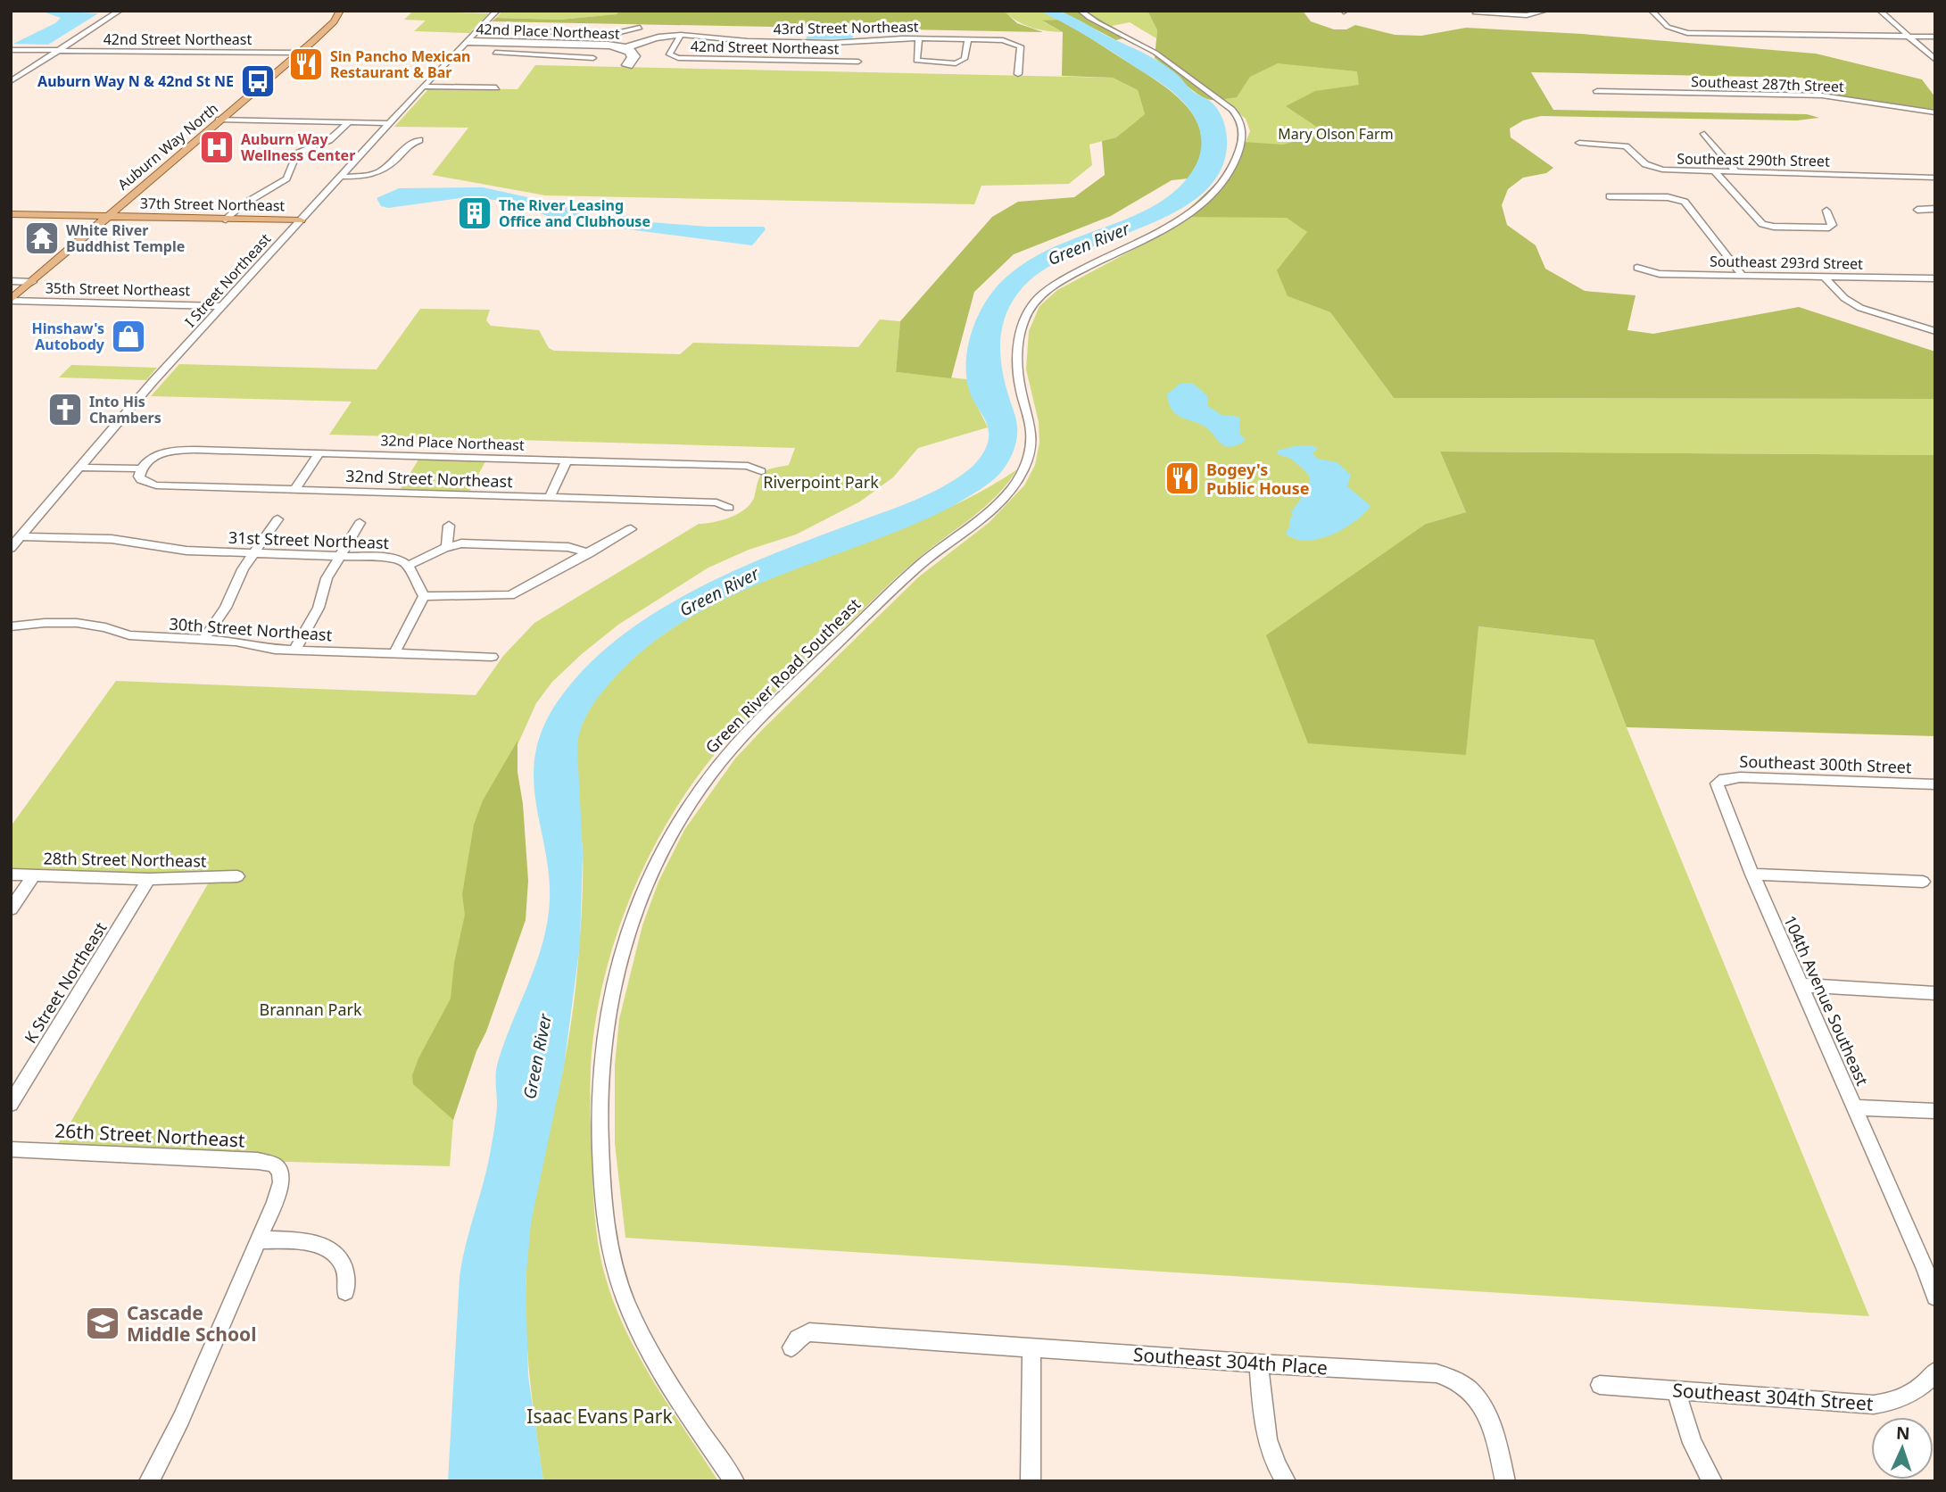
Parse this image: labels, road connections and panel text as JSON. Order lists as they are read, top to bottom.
{
  "streets": {
    "main road": ["Auburn Way North", "37th Street Northeast"],
    "street": [
      "43rd Street Northeast",
      "42nd Place Northeast",
      "42nd Street Northeast",
      "Southeast 287th Street",
      "Southeast 290th Street",
      "Southeast 293rd Street",
      "I Street Northeast",
      "35th Street Northeast",
      "32nd Place Northeast",
      "32nd Street Northeast",
      "31st Street Northeast",
      "30th Street Northeast",
      "Green River Road Southeast",
      "Southeast 300th Street",
      "28th Street Northeast",
      "K Street Northeast",
      "104th Avenue Southeast",
      "26th Street Northeast",
      "Southeast 304th Place",
      "Southeast 304th Street"
    ]
  },
  "crossings": [
    ["43rd Street Northeast", "42nd Place Northeast"],
    ["43rd Street Northeast", "42nd Street Northeast"],
    ["42nd Place Northeast", "I Street Northeast"],
    ["42nd Street Northeast", "Auburn Way North"],
    ["Auburn Way North", "37th Street Northeast"],
    ["Auburn Way North", "35th Street Northeast"],
    ["37th Street Northeast", "I Street Northeast"],
    ["I Street Northeast", "35th Street Northeast"],
    ["I Street Northeast", "31st Street Northeast"],
    ["32nd Place Northeast", "32nd Street Northeast"],
    ["Southeast 300th Street", "104th Avenue Southeast"],
    ["28th Street Northeast", "K Street Northeast"]
  ],
  "water": ["Green River"],
  "parks": [
    "Mary Olson Farm",
    "Riverpoint Park",
    "Brannan Park",
    "Isaac Evans Park"
  ],
  "places": {
    "restaurant": ["Sin Pancho Mexican Restaurant & Bar", "Bogey's Public House"],
    "bus stop": ["Auburn Way N & 42nd St NE"],
    "hospital": ["Auburn Way Wellness Center"],
    "building": ["The River Leasing Office and Clubhouse"],
    "temple": ["White River Buddhist Temple"],
    "shop": ["Hinshaw's Autobody"],
    "church": ["Into His Chambers"],
    "school or university": ["Cascade Middle School"]
  },
  "north": "top"
}
